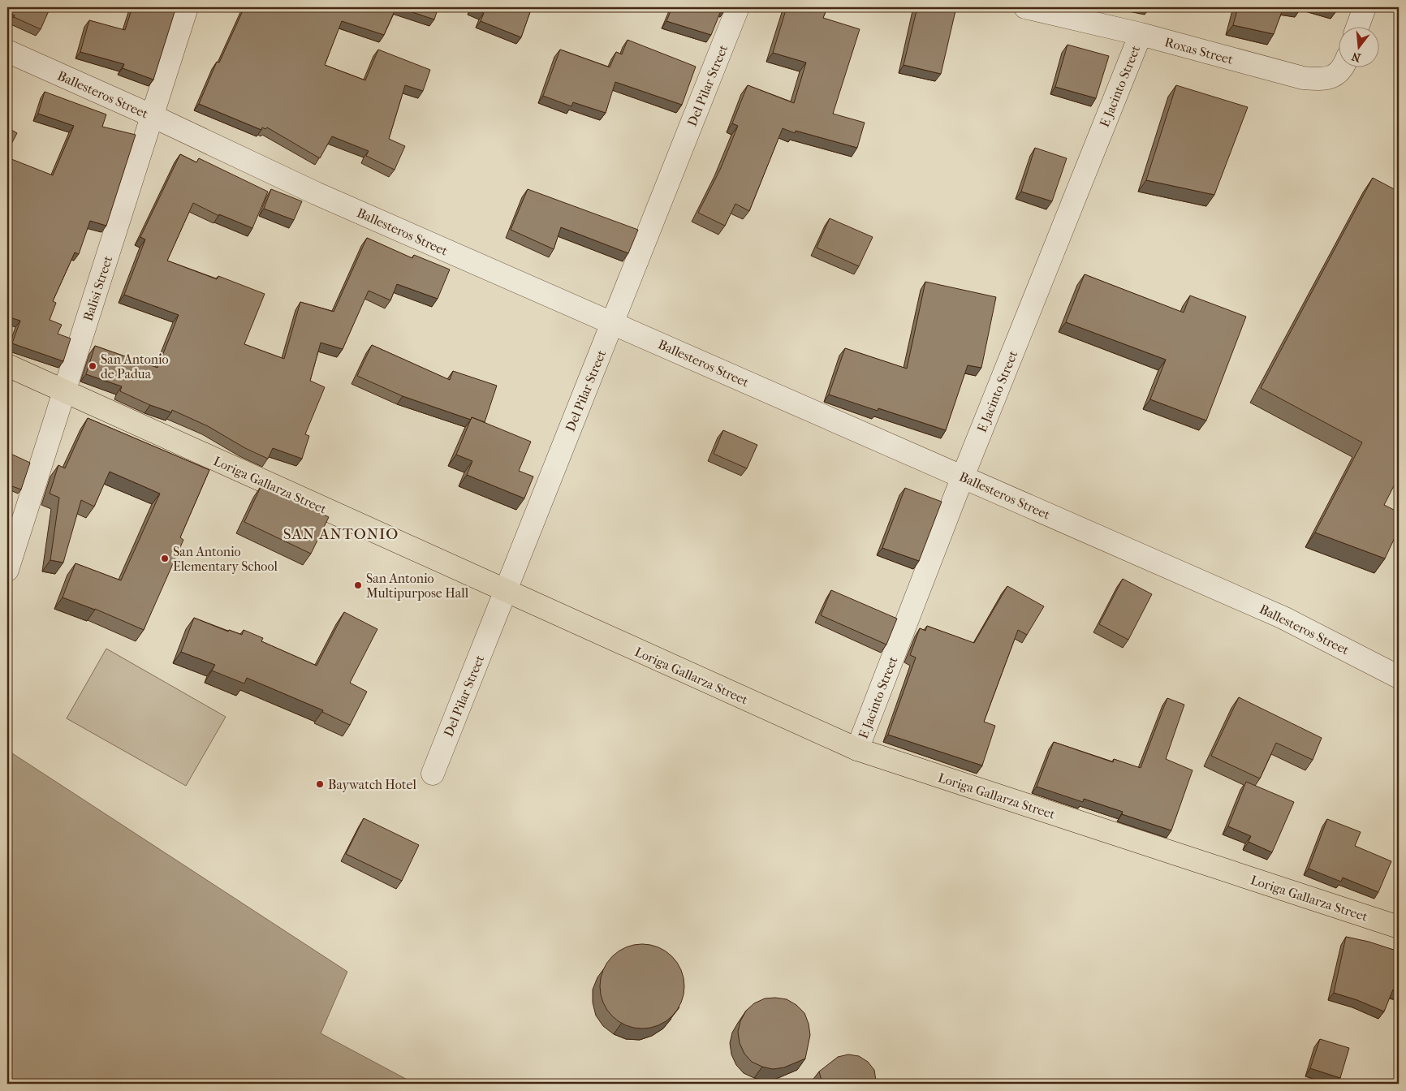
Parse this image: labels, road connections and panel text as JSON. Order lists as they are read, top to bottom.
{
  "streets": {
    "main road": ["Loriga Gallarza Street"],
    "street": [
      "Roxas Street",
      "Del Pilar Street",
      "E Jacinto Street",
      "Ballesteros Street",
      "Balisi Street"
    ]
  },
  "crossings": [
    ["Roxas Street", "E Jacinto Street"],
    ["Del Pilar Street", "Ballesteros Street"],
    ["Del Pilar Street", "Loriga Gallarza Street"],
    ["E Jacinto Street", "Ballesteros Street"],
    ["E Jacinto Street", "Loriga Gallarza Street"],
    ["Ballesteros Street", "Balisi Street"],
    ["Balisi Street", "Loriga Gallarza Street"]
  ],
  "districts": ["SAN ANTONIO"],
  "places": [
    "San Antonio de Padua",
    "San Antonio Elementary School",
    "San Antonio Multipurpose Hall",
    "Baywatch Hotel"
  ],
  "north": "bottom"
}
